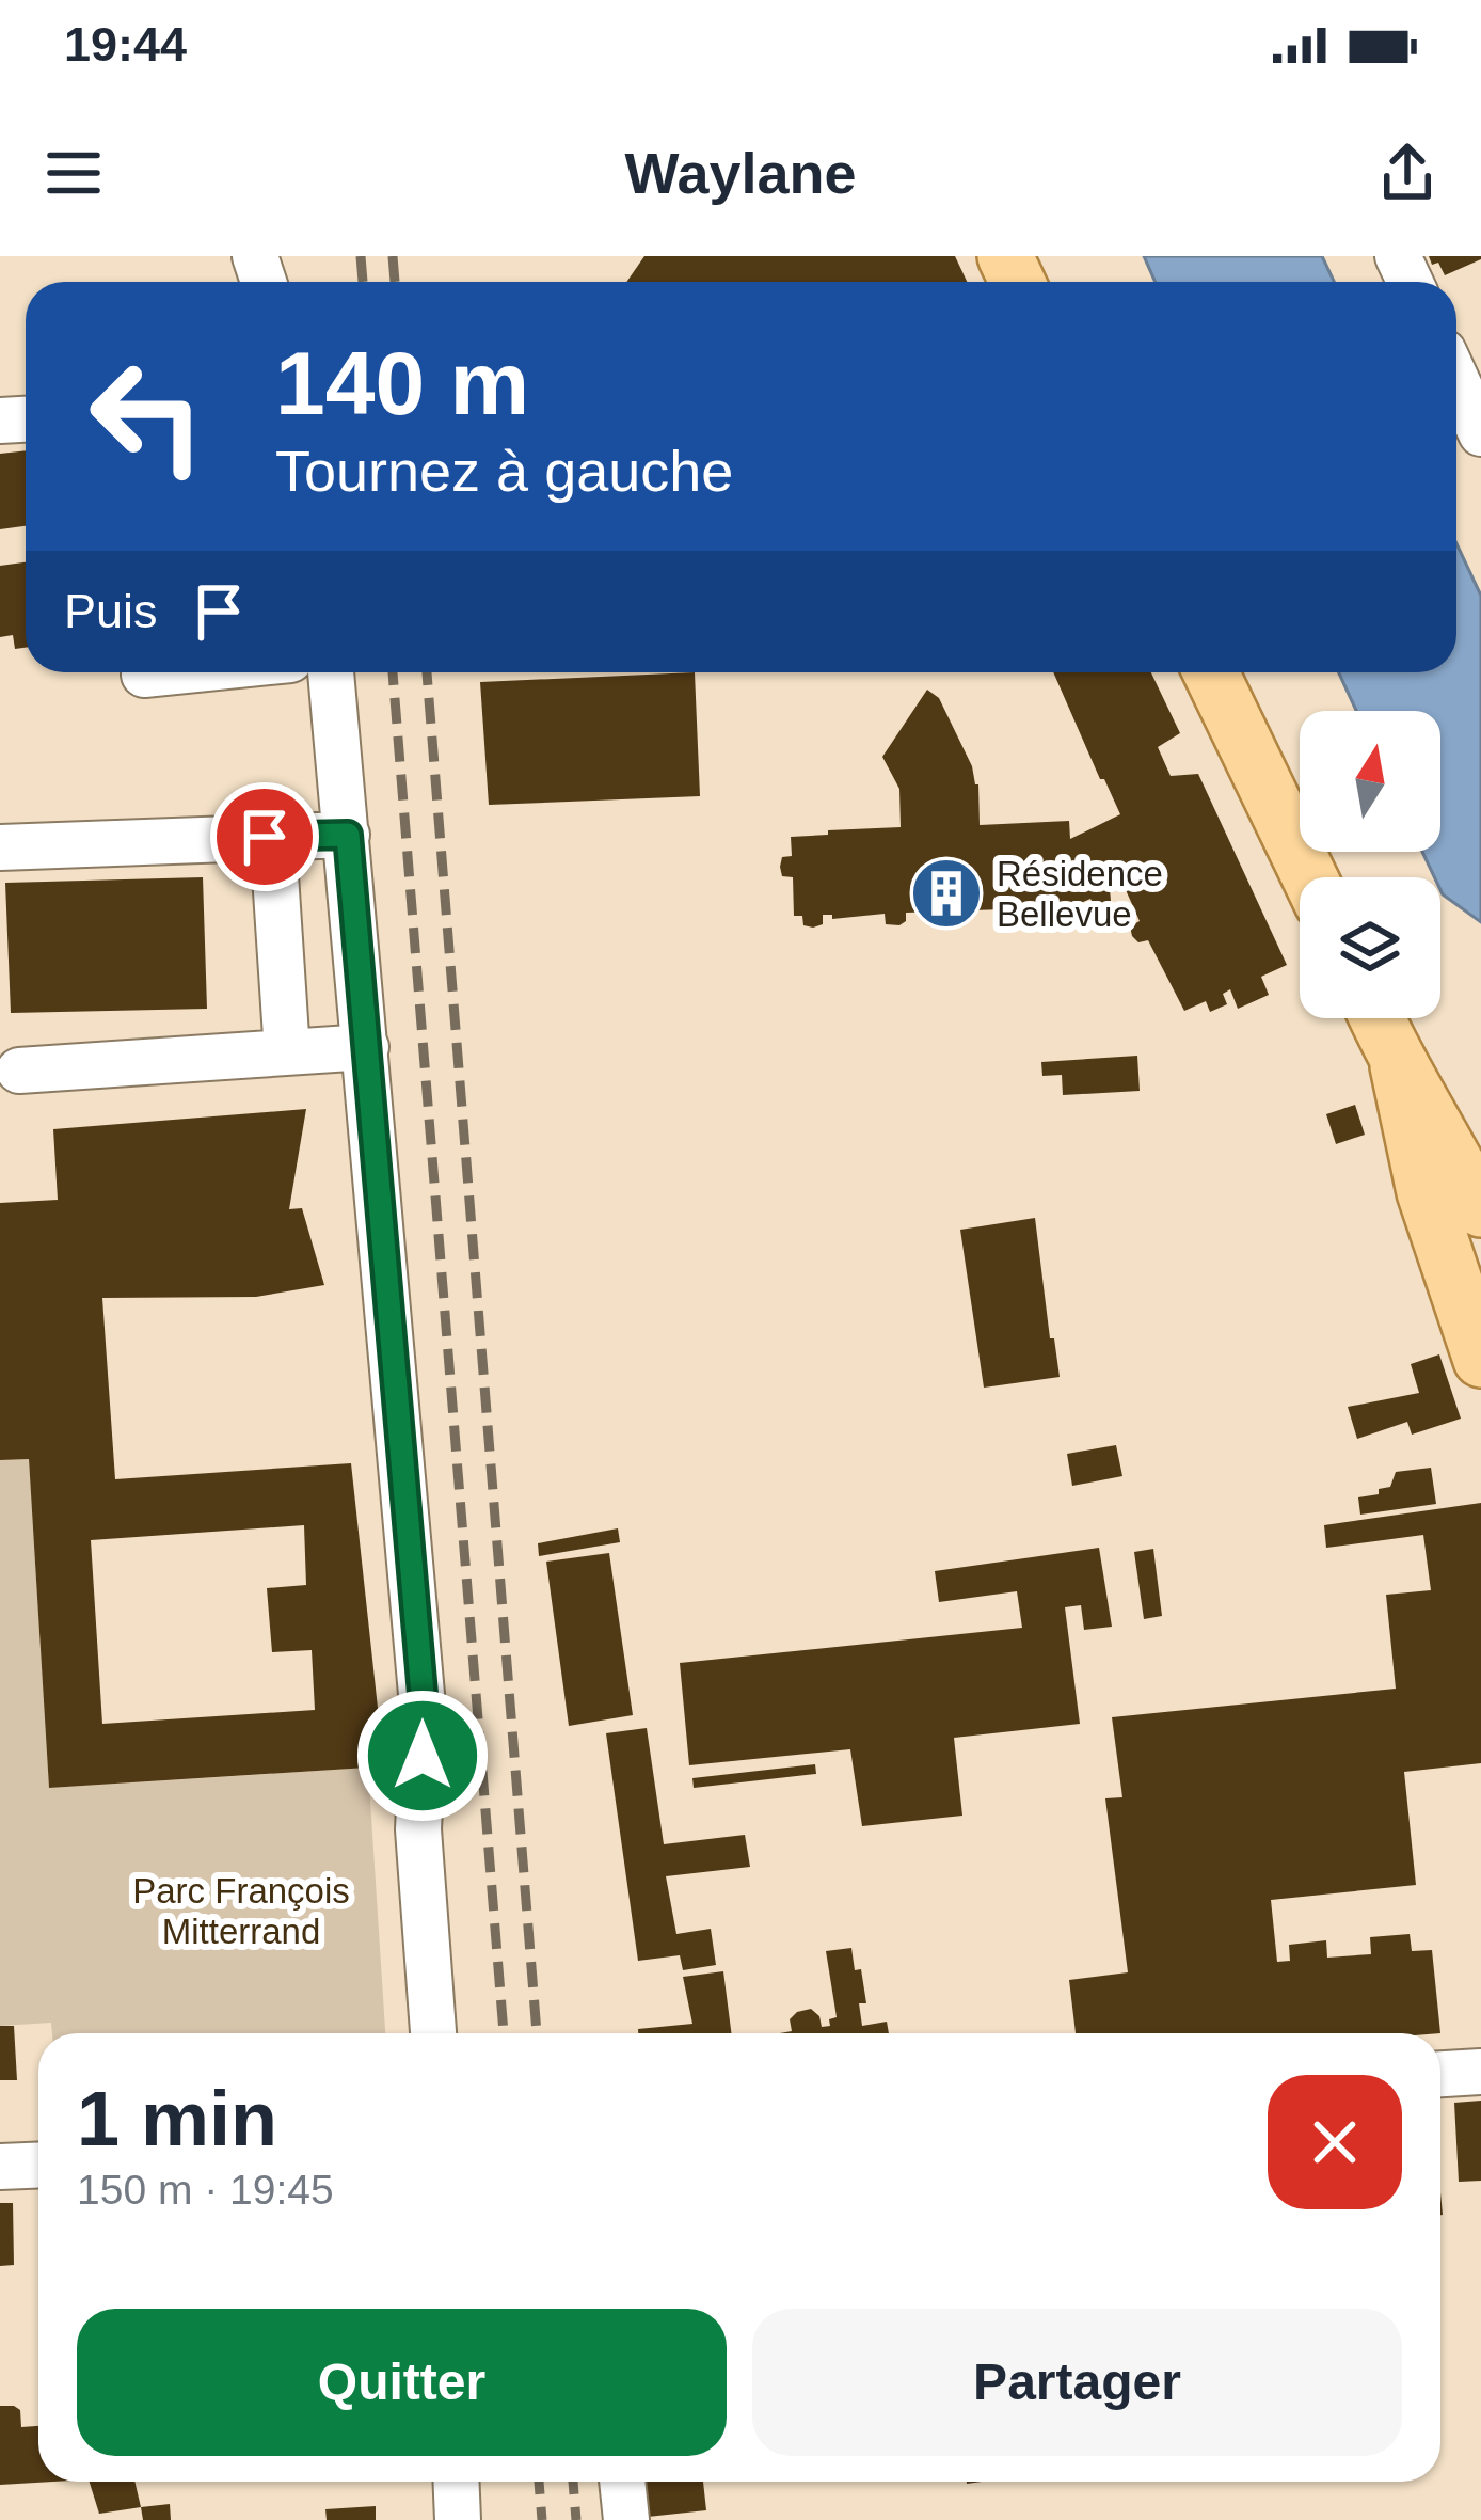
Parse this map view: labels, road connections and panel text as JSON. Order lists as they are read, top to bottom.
{
  "parks": ["Parc François Mitterrand"],
  "places": {
    "building": ["Résidence Bellevue"]
  },
  "north": "top",
  "page": {
    "status": "19:44",
    "header": "Waylane",
    "turn": ["140 m", "Tournez à gauche"],
    "then": "Puis",
    "heading": ["1 min", "150 m · 19:45"],
    "buttons": ["Quitter", "Partager"]
  }
}
